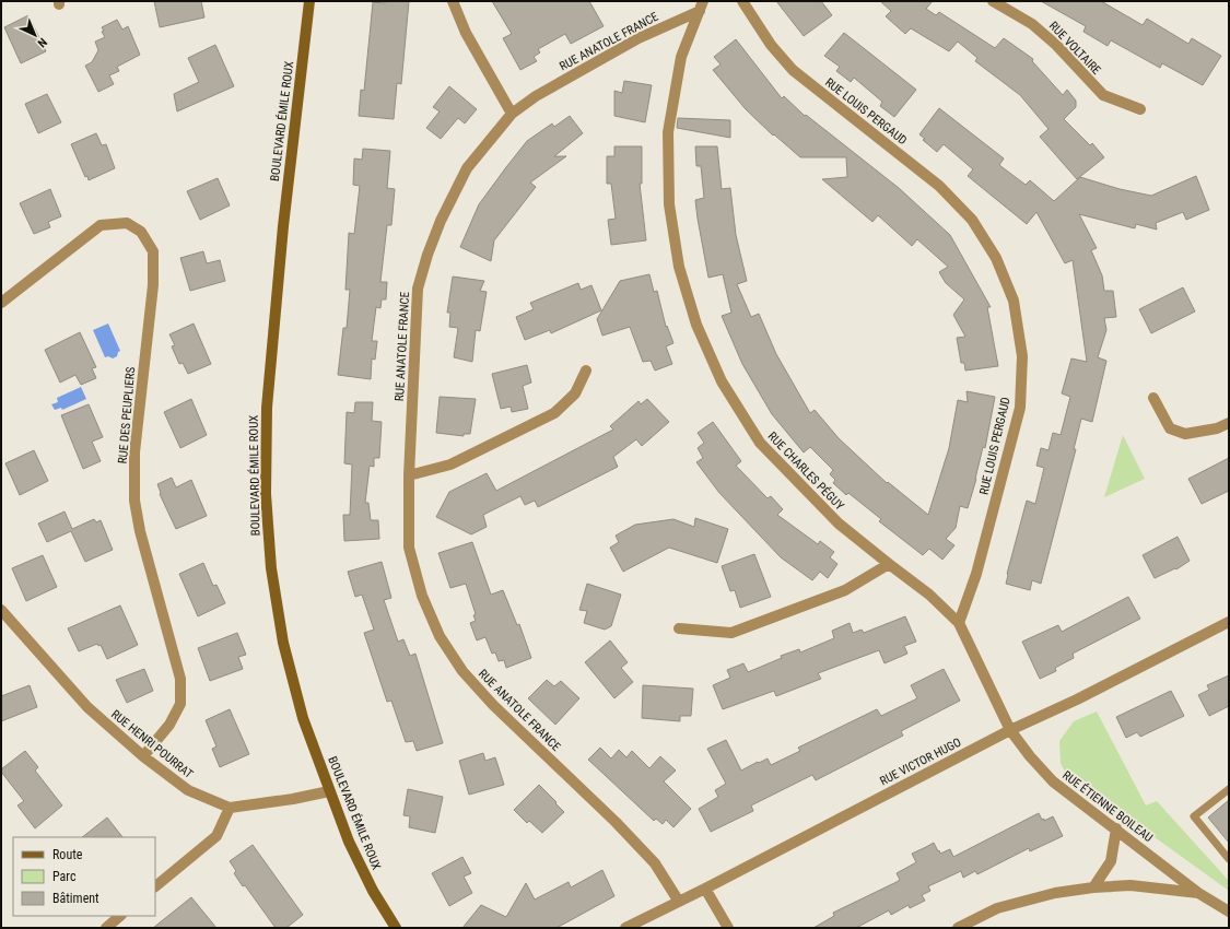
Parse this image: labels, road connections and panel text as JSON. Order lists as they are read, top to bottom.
{
  "streets": {
    "main road": ["BOULEVARD ÉMILE ROUX"],
    "street": [
      "RUE ANATOLE FRANCE",
      "RUE VOLTAIRE",
      "RUE LOUIS PERGAUD",
      "RUE DES PEUPLIERS",
      "RUE CHARLES PÉGUY",
      "RUE HENRI POURRAT",
      "RUE VICTOR HUGO",
      "RUE ÉTIENNE BOILEAU"
    ]
  },
  "crossings": [
    ["RUE ANATOLE FRANCE", "RUE CHARLES PÉGUY"],
    ["RUE ANATOLE FRANCE", "RUE VICTOR HUGO"],
    ["RUE LOUIS PERGAUD", "RUE CHARLES PÉGUY"],
    ["RUE DES PEUPLIERS", "RUE HENRI POURRAT"],
    ["RUE VICTOR HUGO", "RUE ÉTIENNE BOILEAU"]
  ],
  "legend": ["Route", "Parc", "Bâtiment"],
  "north": "bottom right"
}
